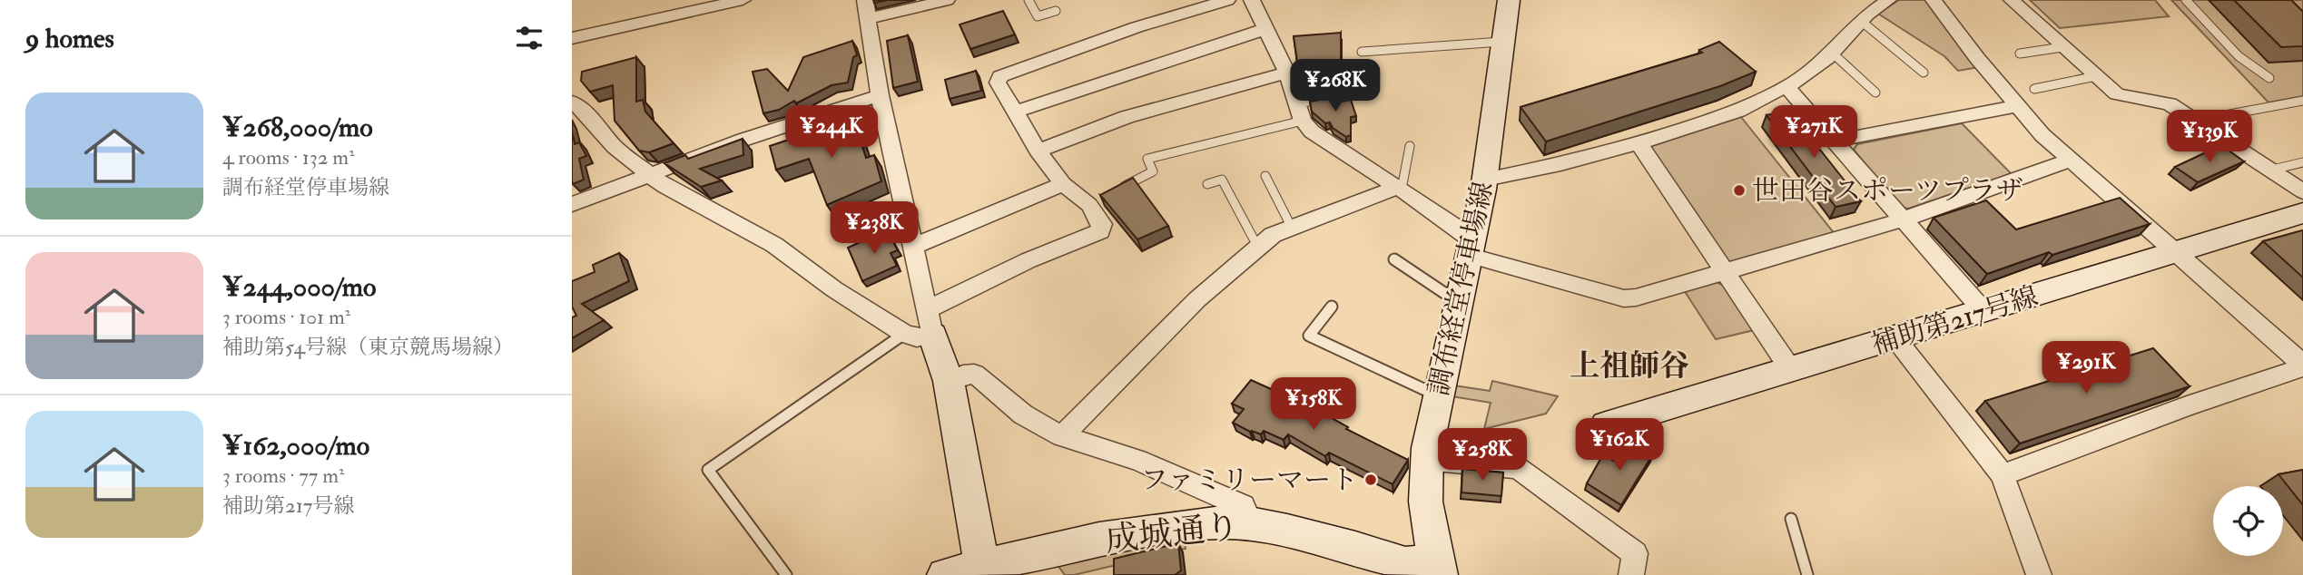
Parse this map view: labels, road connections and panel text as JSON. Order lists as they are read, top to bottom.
{
  "streets": {
    "street": ["調布経堂停車場線", "補助第217号線", "成城通り"]
  },
  "crossings": [
    ["調布経堂停車場線", "成城通り"]
  ],
  "districts": ["上祖師谷"],
  "places": ["世田谷スポーツプラザ", "ファミリーマート"],
  "page": {
    "heading": "9 homes",
    "price": [
      "¥268K",
      "¥244K",
      "¥271K",
      "¥139K",
      "¥238K",
      "¥291K",
      "¥158K",
      "¥162K",
      "¥258K"
    ],
    "list": [
      {
        "name": "¥268,000/mo",
        "note": "4 rooms · 132 m² · 調布経堂停車場線"
      },
      {
        "name": "¥244,000/mo",
        "note": "3 rooms · 101 m² · 補助第54号線（東京競馬場線）"
      },
      {
        "name": "¥162,000/mo",
        "note": "3 rooms · 77 m² · 補助第217号線"
      }
    ]
  }
}
